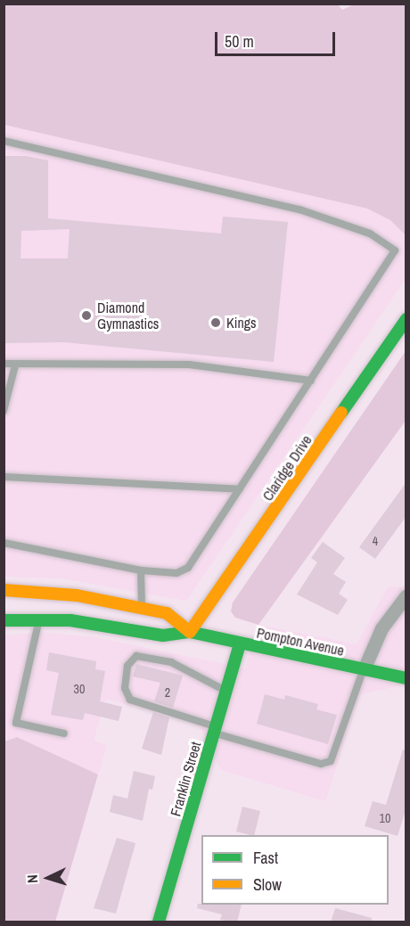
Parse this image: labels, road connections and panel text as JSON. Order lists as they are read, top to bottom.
{
  "streets": {
    "street": ["Claridge Drive", "Pompton Avenue", "Franklin Street"]
  },
  "crossings": [
    ["Claridge Drive", "Pompton Avenue"],
    ["Pompton Avenue", "Franklin Street"]
  ],
  "places": ["Diamond Gymnastics", "Kings"],
  "house_numbers": [
    "4",
    "30",
    "2",
    "10"
  ],
  "legend": ["Fast", "Slow"],
  "scale_bar": "50 m",
  "north": "left"
}
